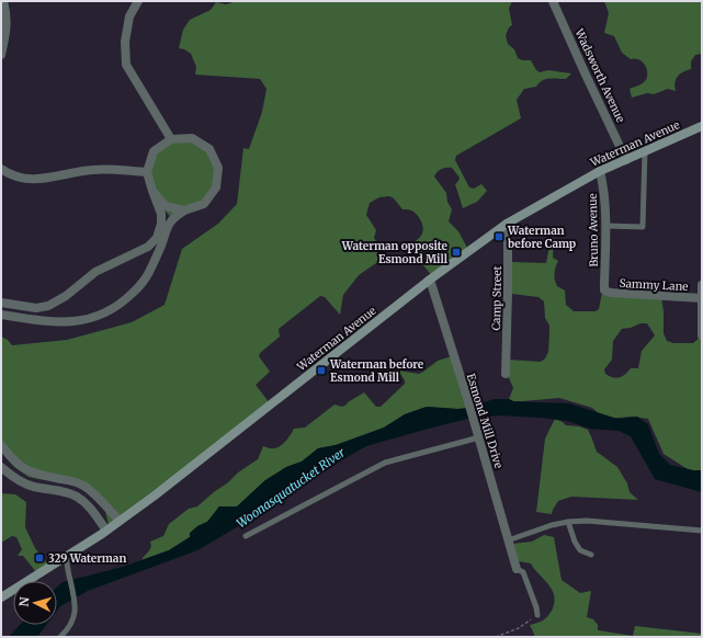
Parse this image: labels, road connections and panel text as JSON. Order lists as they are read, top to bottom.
{
  "streets": {
    "main road": ["Waterman Avenue"],
    "street": [
      "Wadsworth Avenue",
      "Bruno Avenue",
      "Sammy Lane",
      "Camp Street",
      "Esmond Mill Drive"
    ]
  },
  "crossings": [
    ["Wadsworth Avenue", "Waterman Avenue"],
    ["Waterman Avenue", "Bruno Avenue"],
    ["Waterman Avenue", "Camp Street"],
    ["Waterman Avenue", "Esmond Mill Drive"],
    ["Bruno Avenue", "Sammy Lane"]
  ],
  "water": ["Woonasquatucket River"],
  "places": {
    "transit": [
      "Waterman before Camp",
      "Waterman opposite Esmond Mill",
      "Waterman before Esmond Mill",
      "329 Waterman"
    ]
  },
  "north": "left"
}
